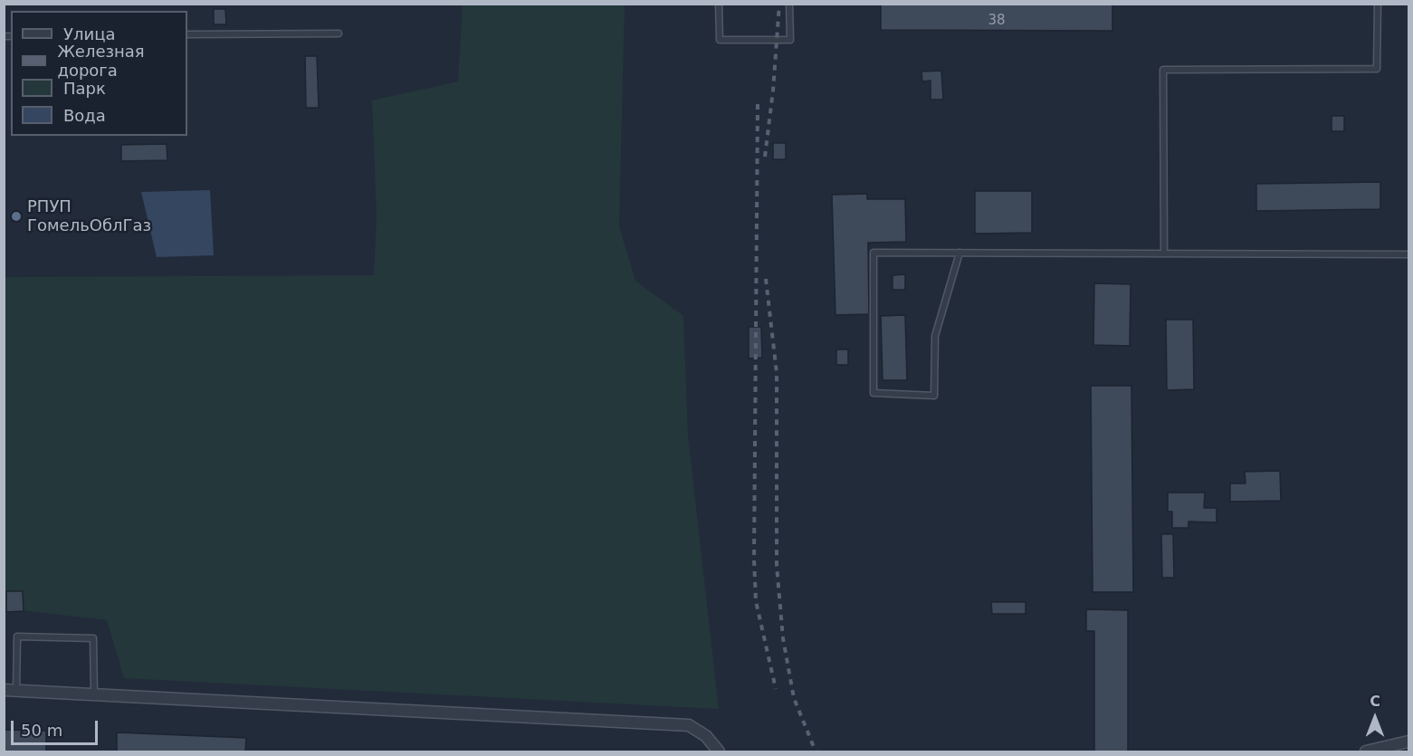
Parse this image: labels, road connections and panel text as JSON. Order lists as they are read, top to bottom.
{
  "places": ["РПУП ГомельОблГаз"],
  "house_numbers": ["38"],
  "legend": [
    "Улица",
    "Железная дорога",
    "Парк",
    "Вода"
  ],
  "scale_bar": "50 m",
  "north": "top"
}
